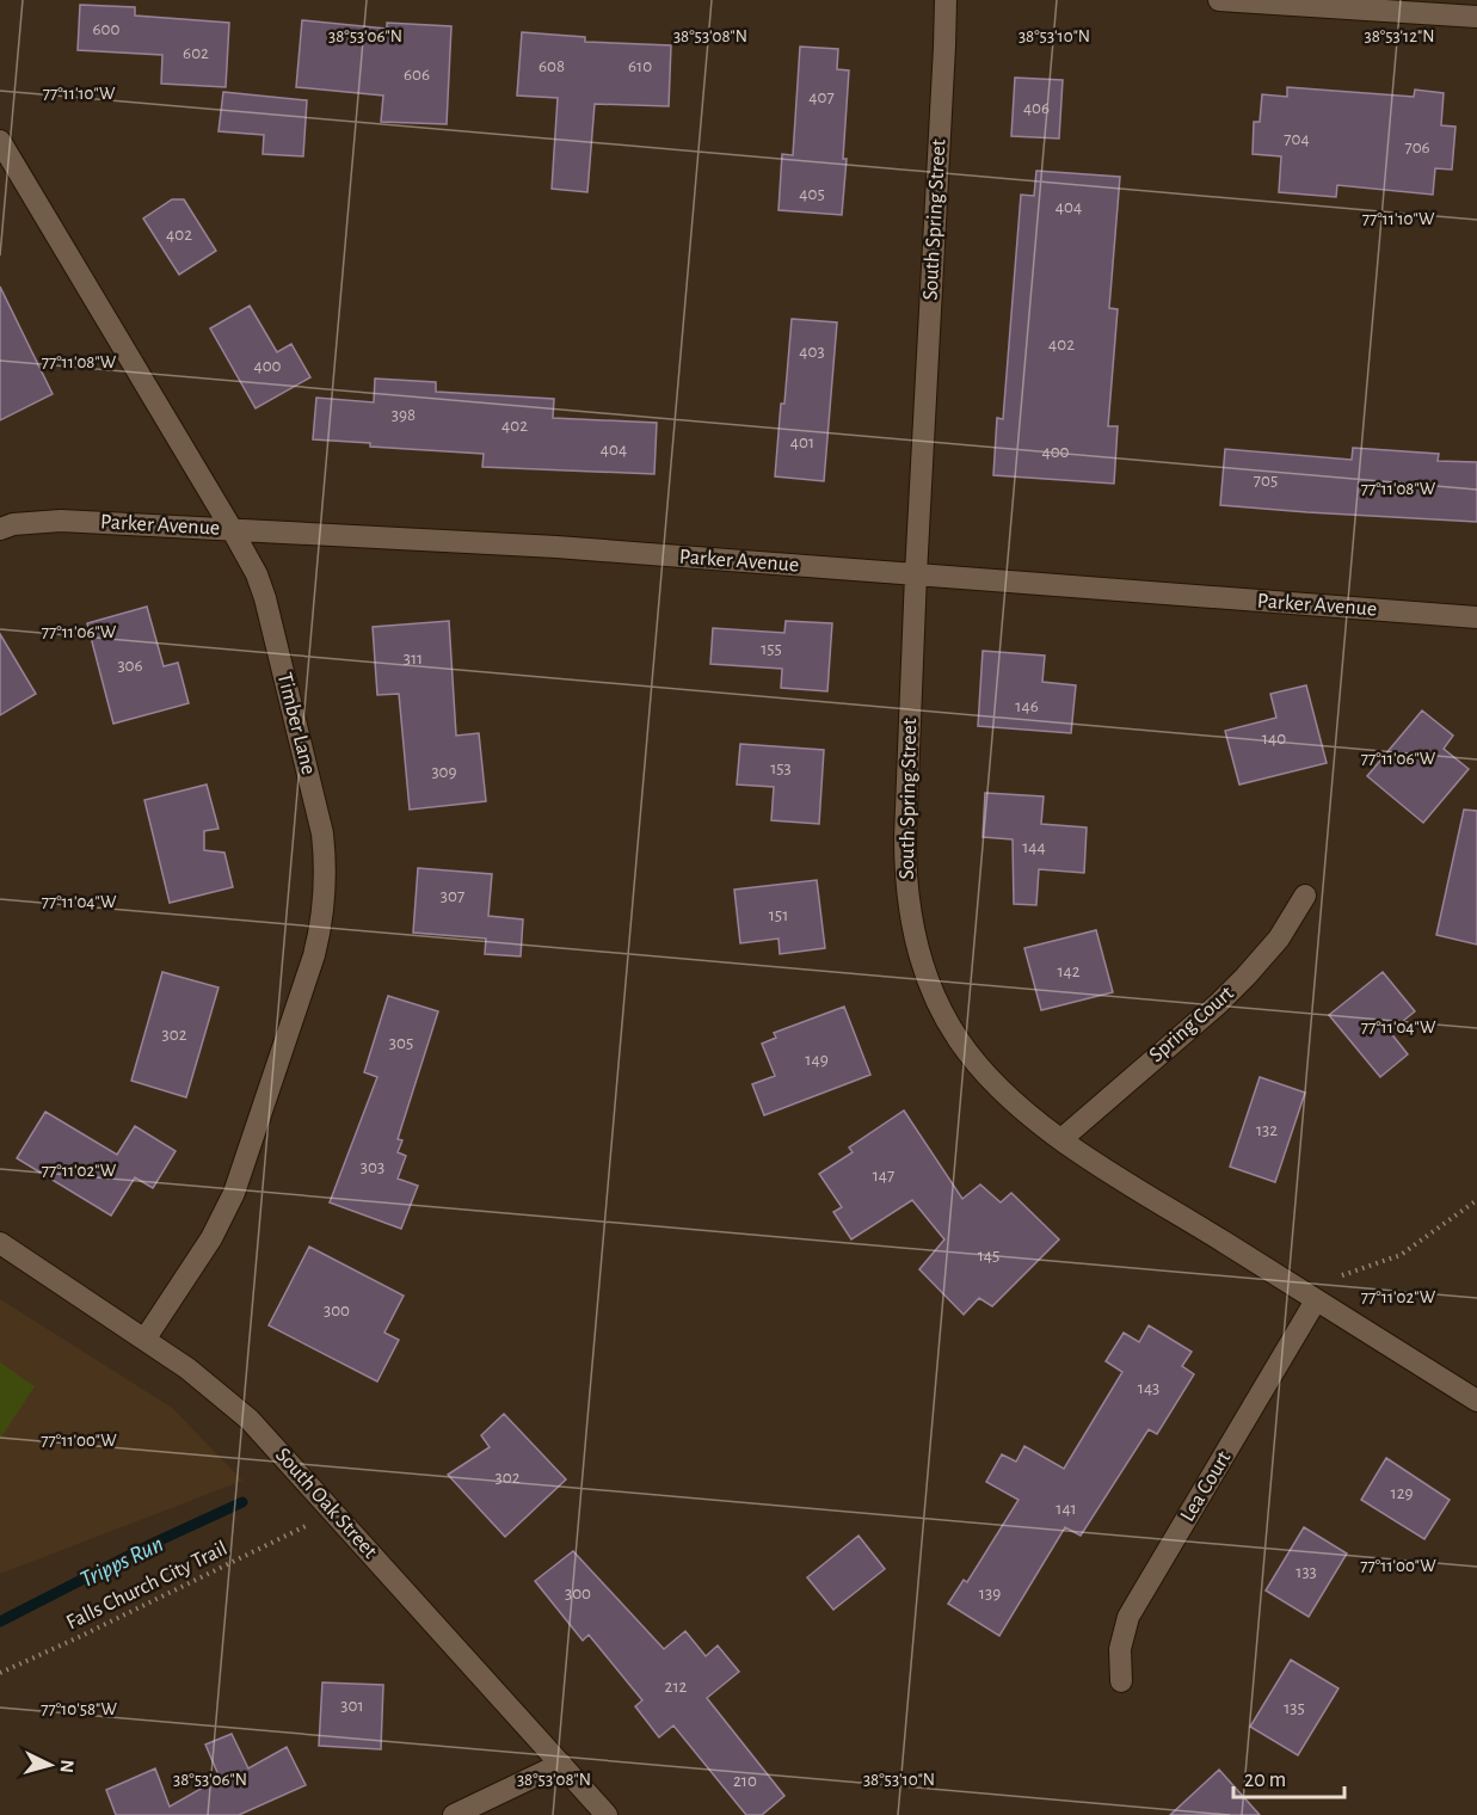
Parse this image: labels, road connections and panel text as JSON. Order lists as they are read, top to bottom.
{
  "streets": {
    "street": [
      "South Spring Street",
      "Parker Avenue",
      "Timber Lane",
      "Spring Court",
      "Lea Court",
      "South Oak Street"
    ],
    "path": ["Falls Church City Trail"]
  },
  "crossings": [
    ["South Spring Street", "Parker Avenue"],
    ["South Spring Street", "Spring Court"],
    ["South Spring Street", "Lea Court"],
    ["Parker Avenue", "Timber Lane"],
    ["Timber Lane", "South Oak Street"]
  ],
  "water": ["Tripps Run"],
  "house_numbers": [
    "600",
    "602",
    "608",
    "610",
    "606",
    "407",
    "406",
    "704",
    "706",
    "405",
    "404",
    "402",
    "402",
    "403",
    "400",
    "398",
    "402",
    "401",
    "404",
    "400",
    "705",
    "155",
    "311",
    "306",
    "146",
    "140",
    "153",
    "309",
    "144",
    "307",
    "151",
    "142",
    "302",
    "305",
    "149",
    "132",
    "303",
    "147",
    "145",
    "300",
    "143",
    "302",
    "129",
    "141",
    "133",
    "300",
    "139",
    "212",
    "301",
    "135",
    "210"
  ],
  "scale_bar": "20 m",
  "north": "right",
  "coordinates": [
    "38°53'06\"N",
    "38°53'08\"N",
    "38°53'10\"N",
    "38°53'12\"N",
    "77°11'10\"W",
    "77°11'08\"W",
    "77°11'06\"W",
    "77°11'04\"W",
    "77°11'02\"W",
    "77°11'00\"W",
    "77°10'58\"W"
  ]
}
